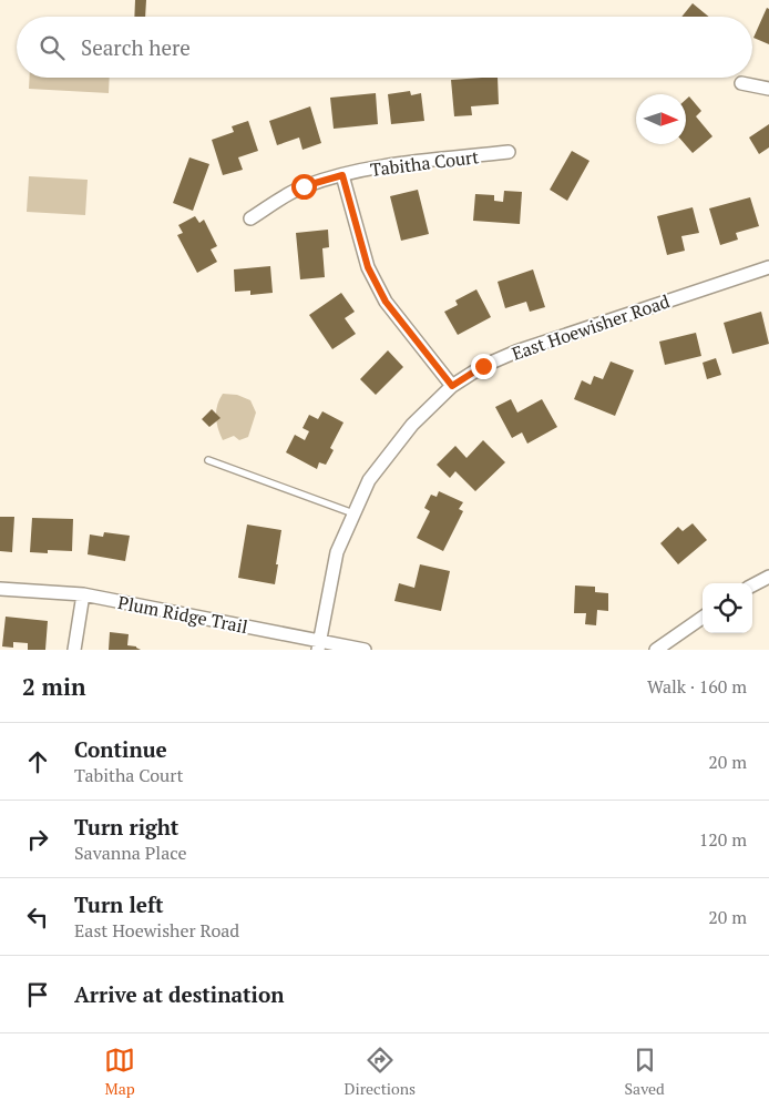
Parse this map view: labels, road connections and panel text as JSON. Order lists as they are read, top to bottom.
{
  "streets": {
    "street": ["Tabitha Court", "East Hoewisher Road", "Plum Ridge Trail"]
  },
  "crossings": [
    ["East Hoewisher Road", "Plum Ridge Trail"]
  ],
  "north": "right",
  "page": {
    "search": "Search here",
    "heading": ["2 min", "Walk · 160 m"],
    "list": [
      ["Continue", "Tabitha Court", "20 m"],
      ["Turn right", "Savanna Place", "120 m"],
      ["Turn left", "East Hoewisher Road", "20 m"],
      "Arrive at destination"
    ],
    "nav": ["Map", "Directions", "Saved"]
  }
}
